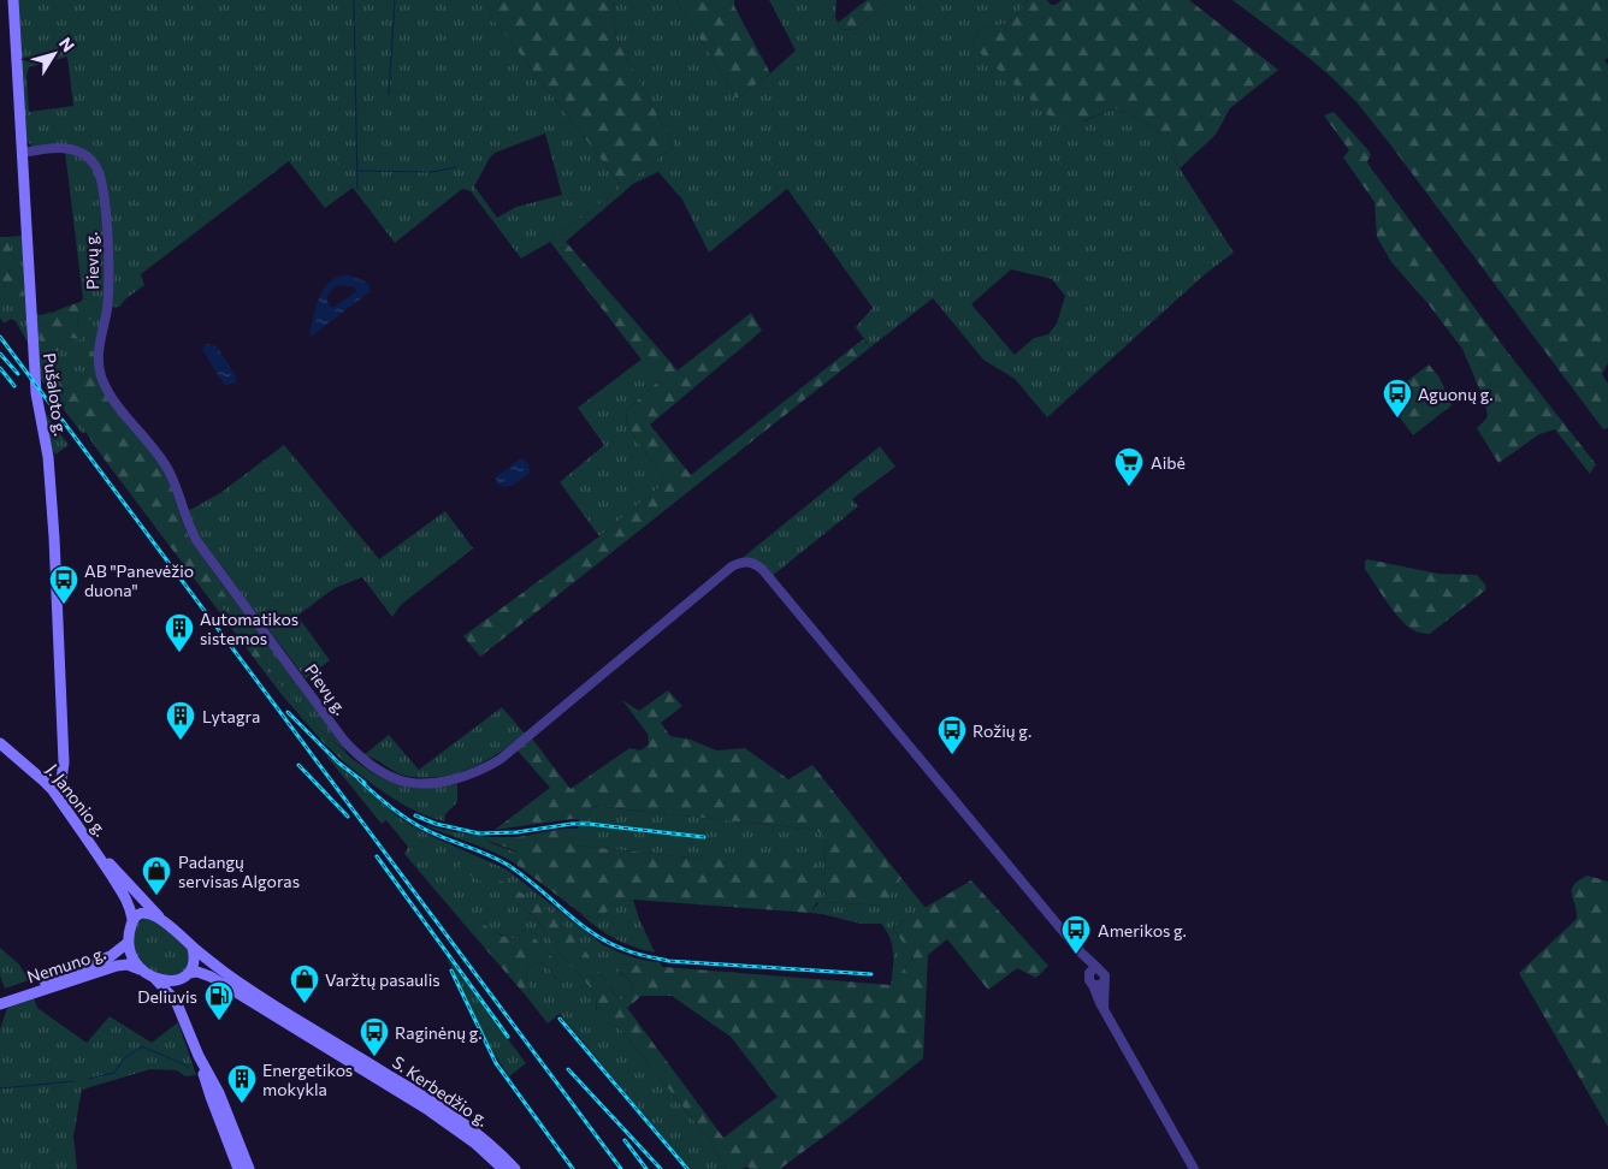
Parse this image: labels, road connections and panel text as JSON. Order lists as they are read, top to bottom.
{
  "streets": {
    "main road": [
      "Pušaloto g.",
      "J. Janonio g.",
      "Nemuno g.",
      "S. Kerbedžio g."
    ],
    "street": ["Pievų g."]
  },
  "crossings": [
    ["Pievų g.", "Pušaloto g."],
    ["Pušaloto g.", "J. Janonio g."],
    ["J. Janonio g.", "Nemuno g."],
    ["J. Janonio g.", "S. Kerbedžio g."],
    ["Nemuno g.", "S. Kerbedžio g."]
  ],
  "places": {
    "bus stop": [
      "Aguonų g.",
      "AB \"Panevėžio duona\"",
      "Rožių g.",
      "Amerikos g.",
      "Raginėnų g."
    ],
    "supermarket": ["Aibė"],
    "building": ["Automatikos sistemos", "Lytagra", "Energetikos mokykla"],
    "shop": ["Padangų servisas Algoras", "Varžtų pasaulis"],
    "fuel station": ["Deliuvis"]
  },
  "north": "top right"
}
